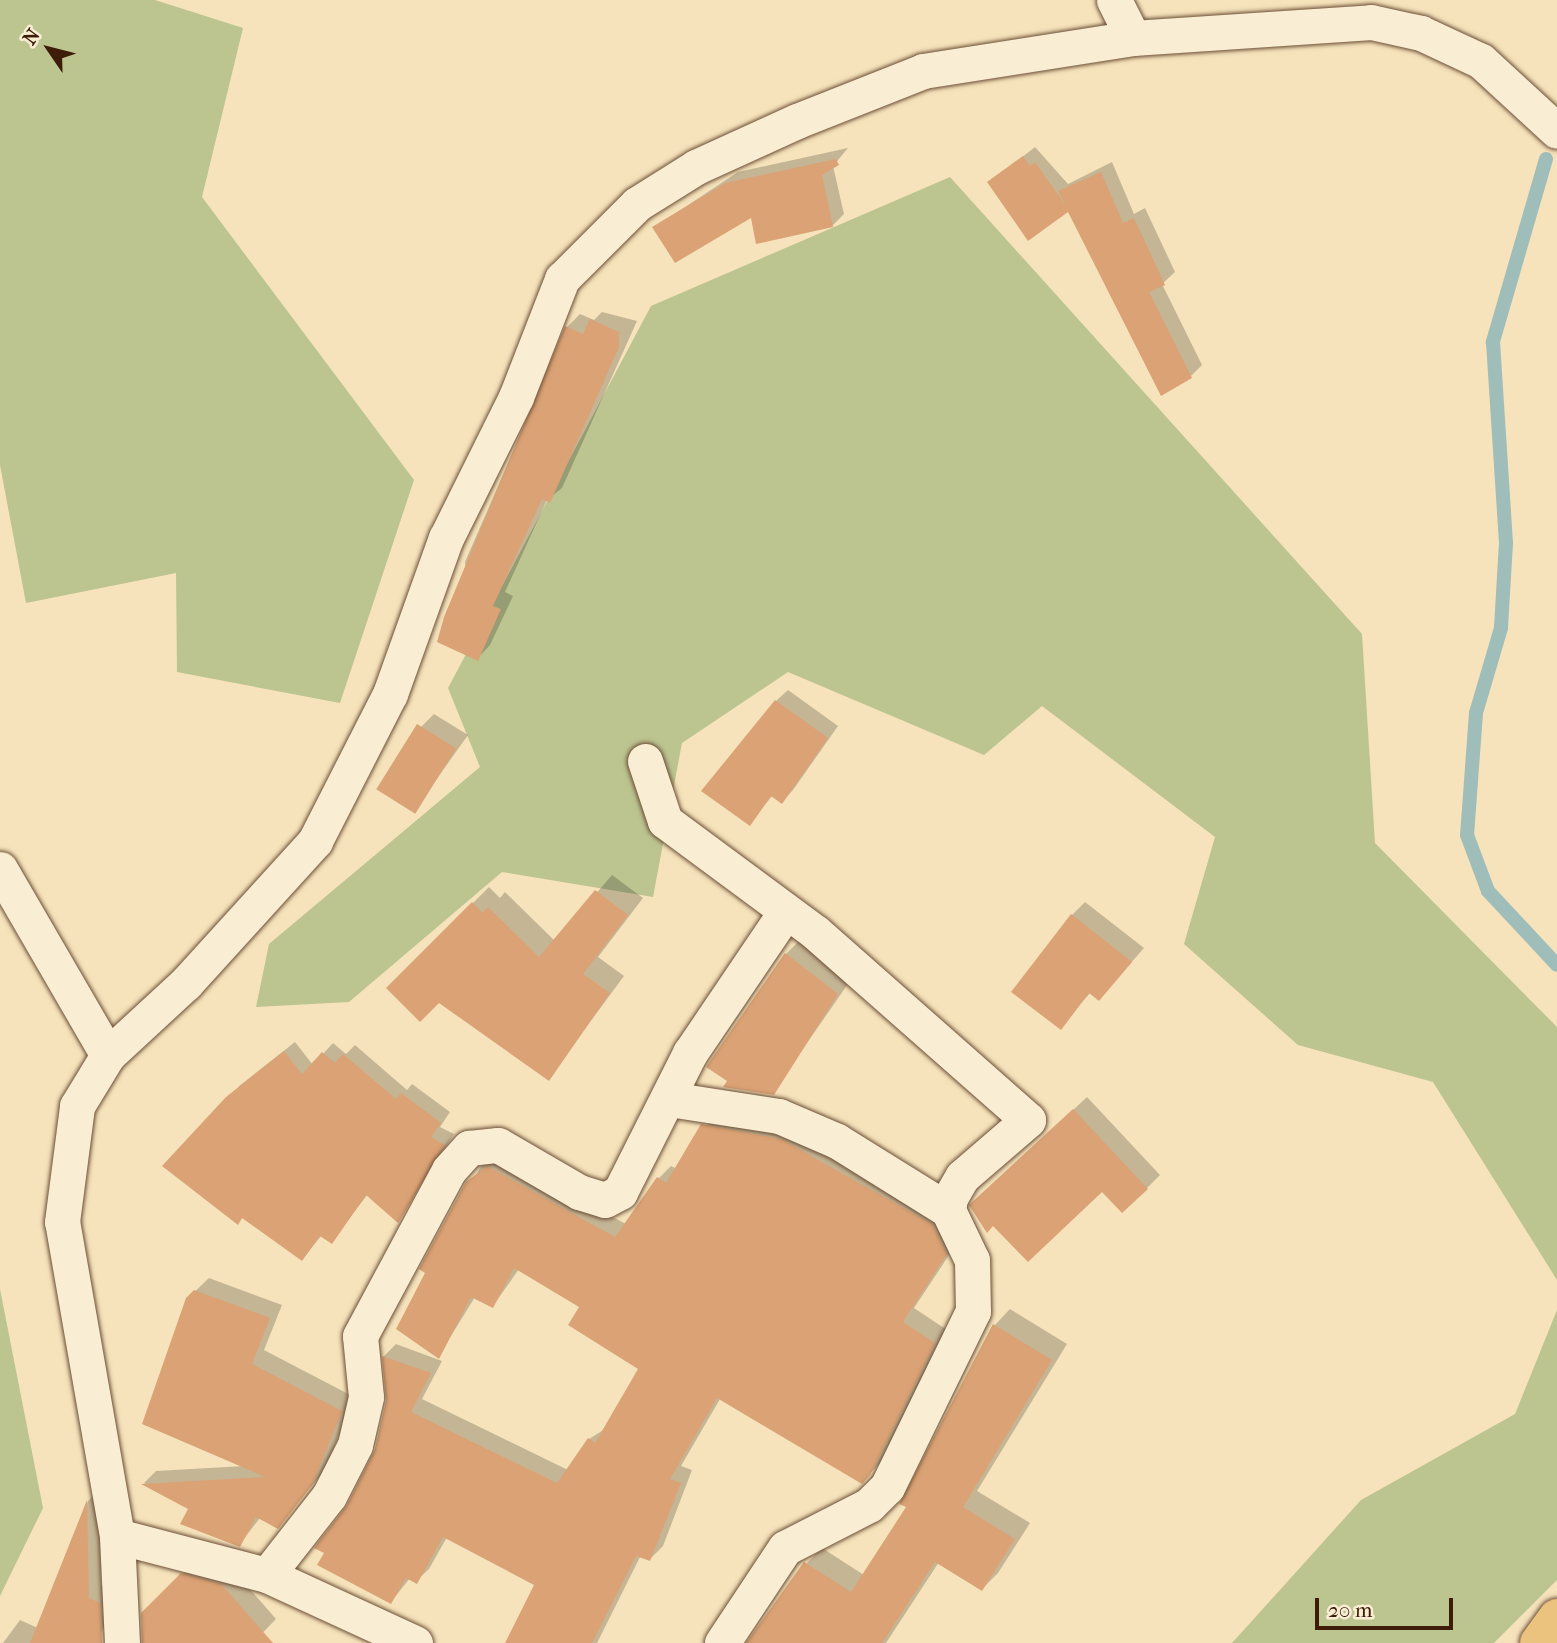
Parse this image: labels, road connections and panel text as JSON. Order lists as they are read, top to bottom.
{
  "scale_bar": "20 m",
  "north": "top left"
}
